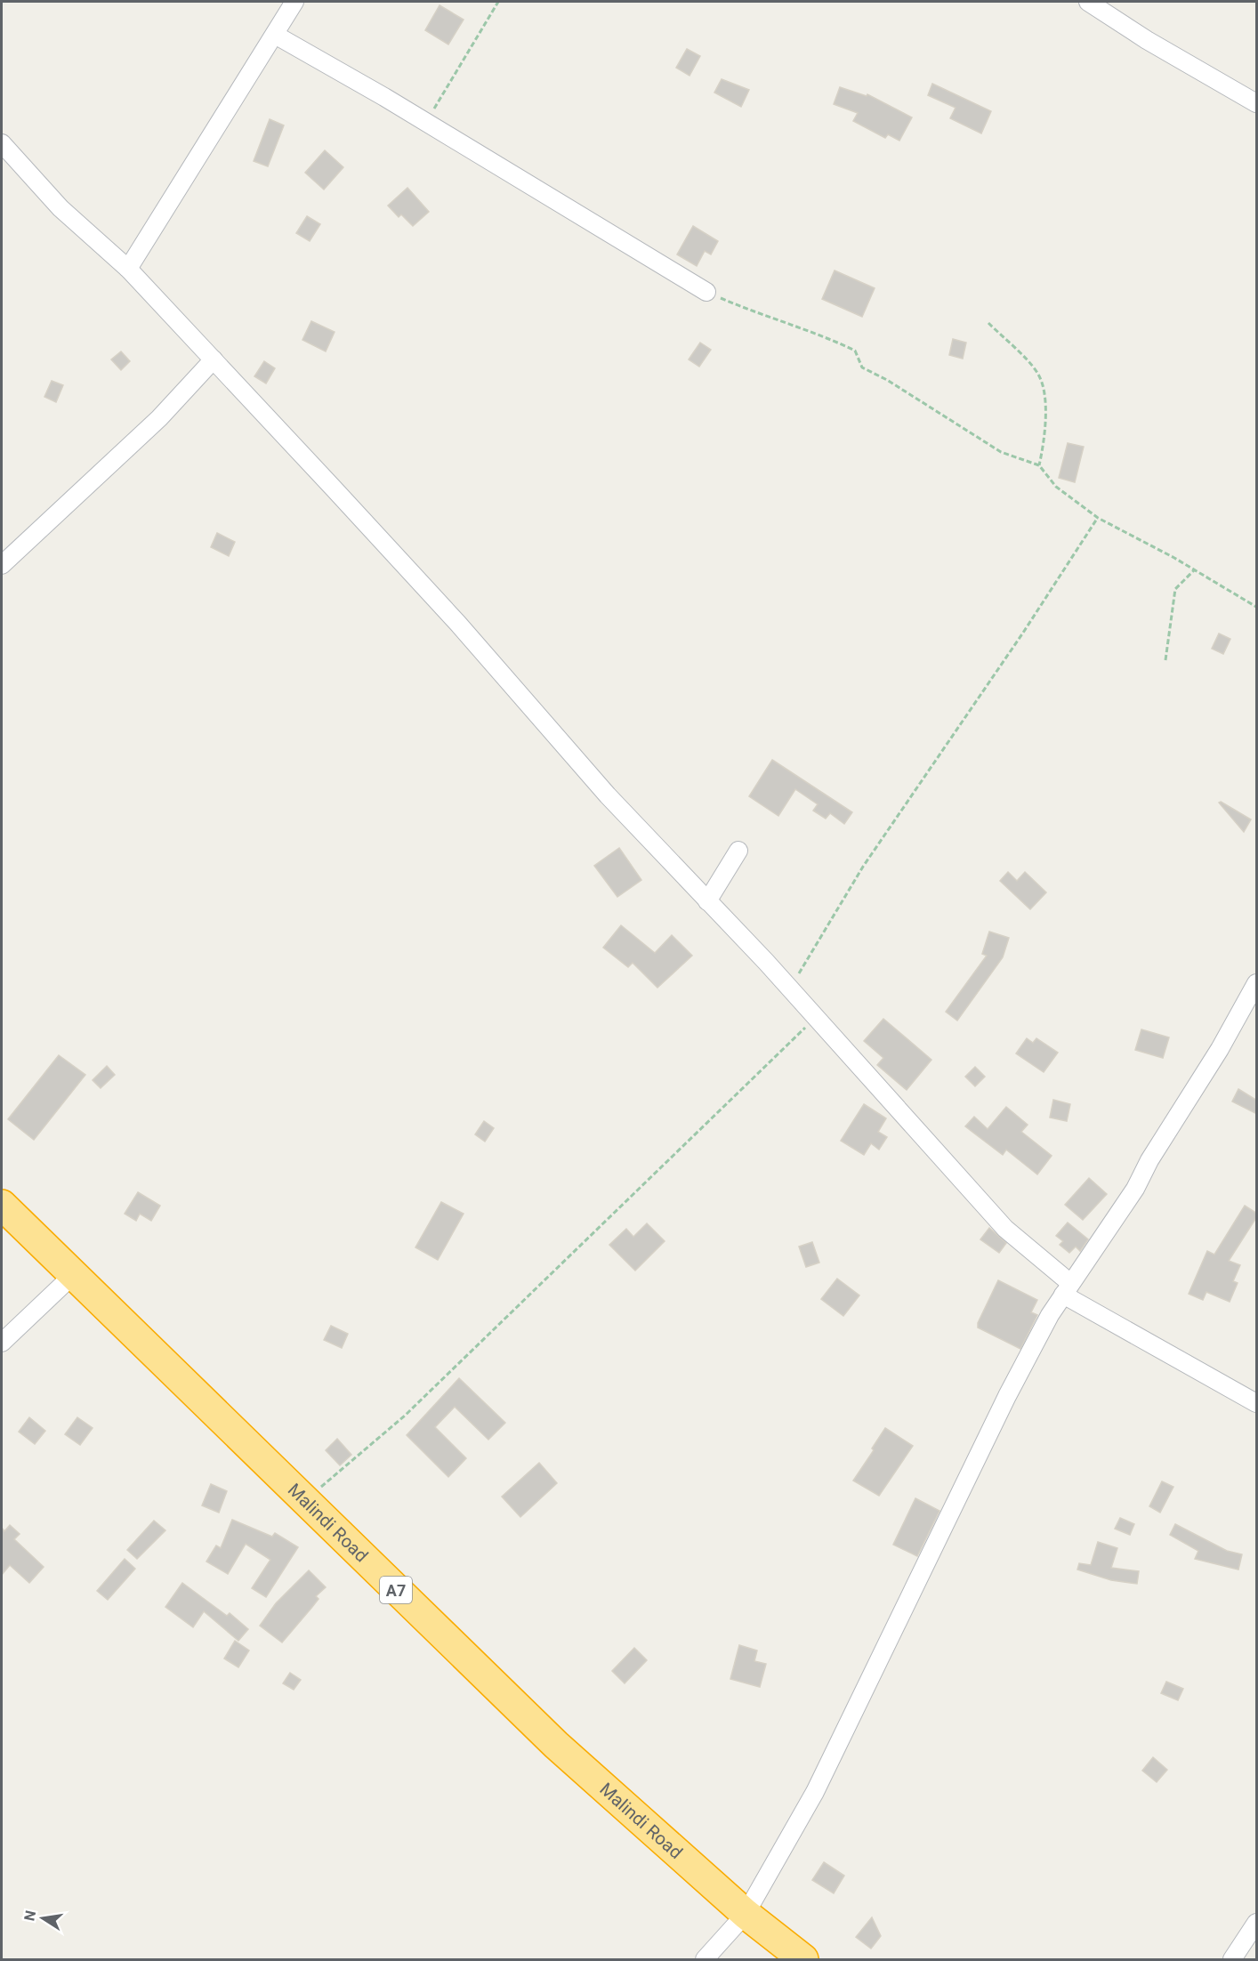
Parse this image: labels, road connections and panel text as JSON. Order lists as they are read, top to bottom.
{
  "streets": {
    "highway": ["Malindi Road", "A7"]
  },
  "north": "left"
}
